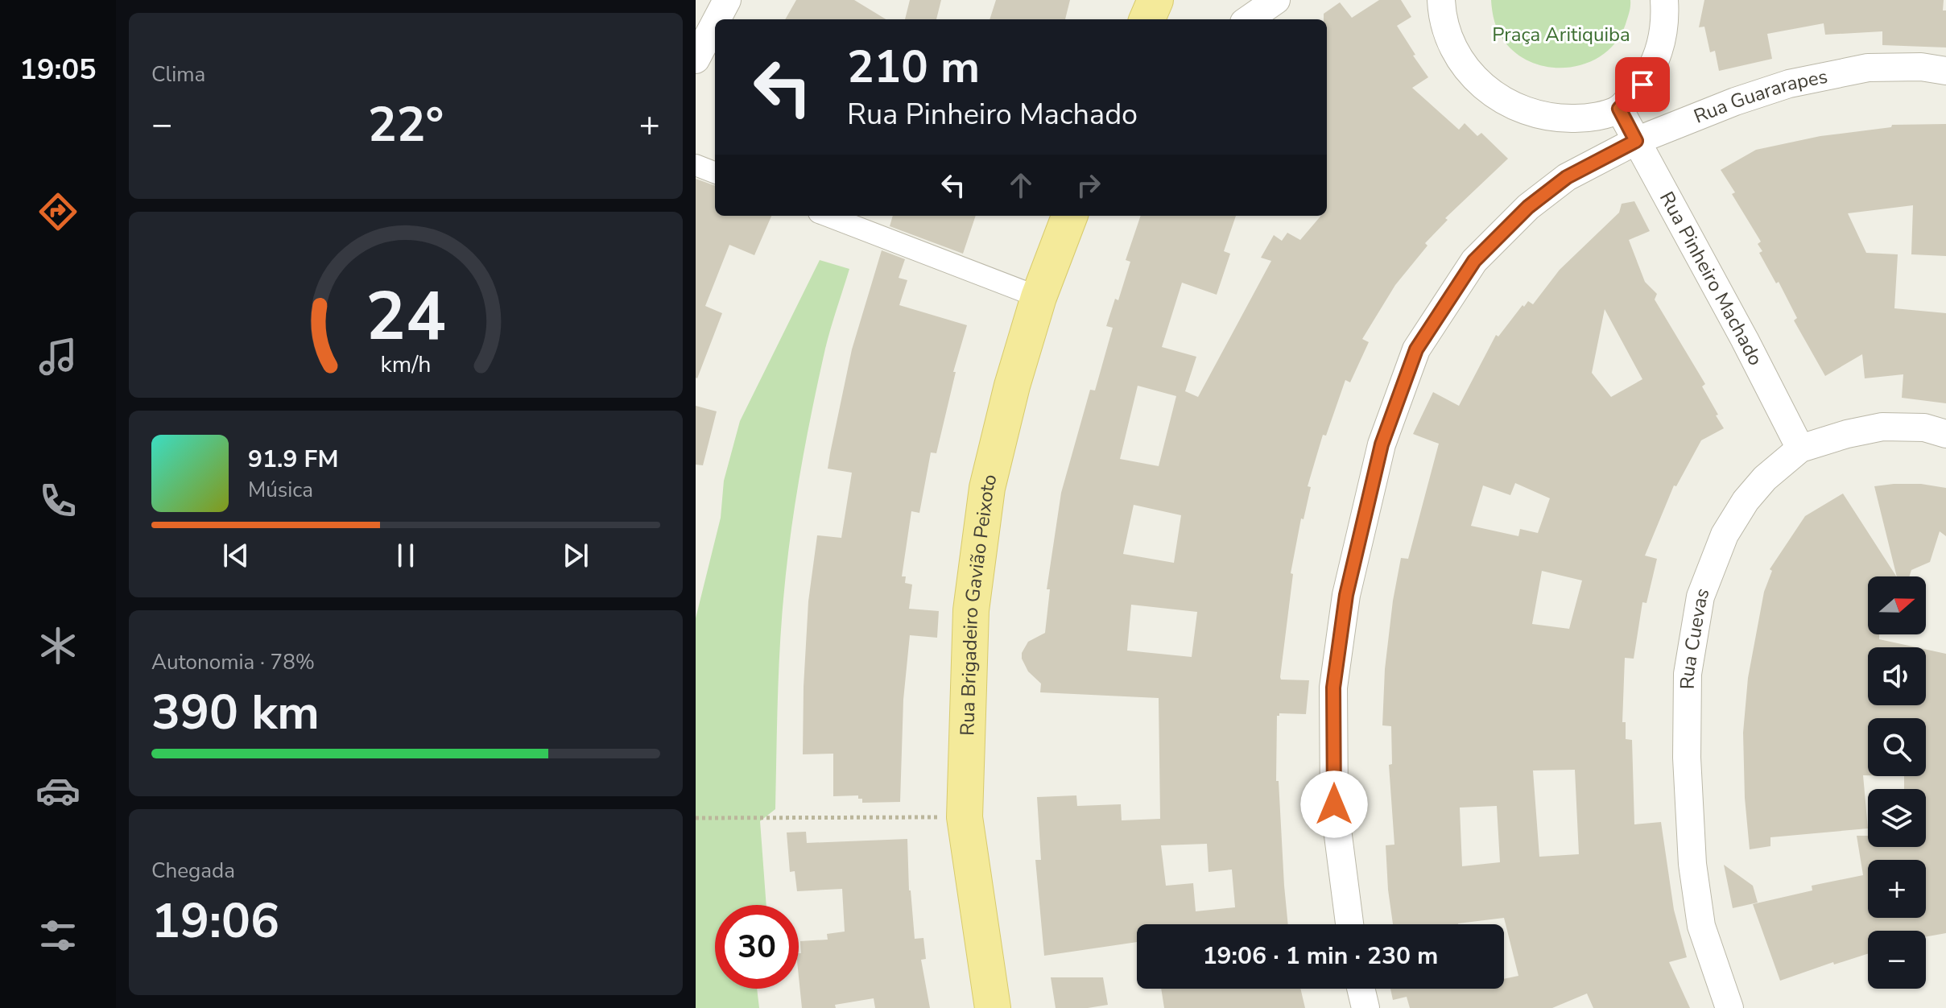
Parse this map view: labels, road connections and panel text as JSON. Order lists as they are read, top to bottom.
{
  "streets": {
    "main road": ["Rua Brigadeiro Gavião Peixoto"],
    "street": ["Rua Guararapes", "Rua Pinheiro Machado", "Rua Cuevas"]
  },
  "crossings": [
    ["Rua Guararapes", "Rua Pinheiro Machado"],
    ["Rua Pinheiro Machado", "Rua Cuevas"]
  ],
  "parks": ["Praça Aritiquiba"],
  "north": "right",
  "page": {
    "tabs": "19:05",
    "tile": [
      "Clima",
      ["Autonomia · 78%", "390 km"],
      ["Chegada", "19:06"]
    ],
    "turn": ["210 m", "Rua Pinheiro Machado"],
    "heat": ["−", "22°", "+"],
    "song": ["91.9 FM", "Música"],
    "map_buttons": ["+", "−"],
    "limit": "30",
    "trip": "19:06 · 1 min · 230 m",
    "gauge": ["24", "km/h"]
  }
}
